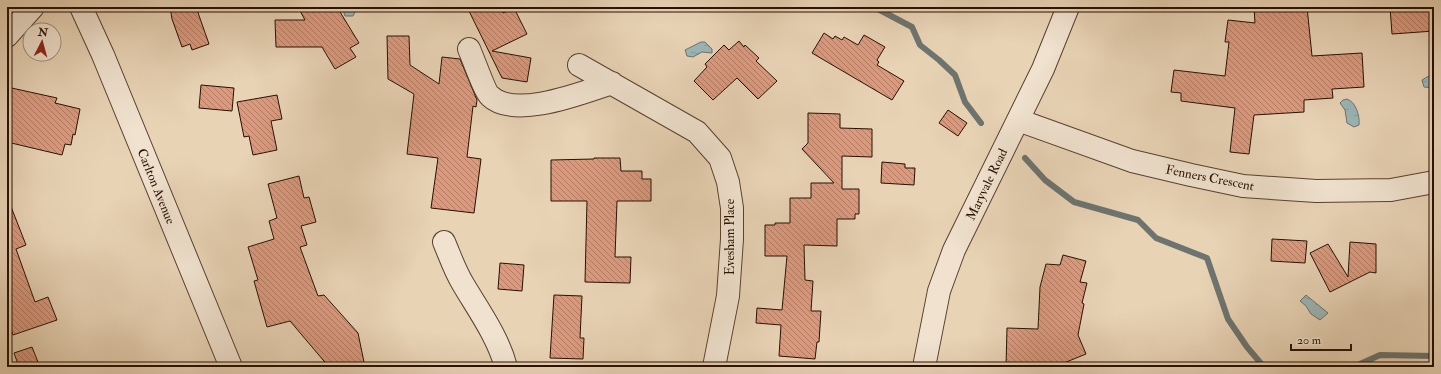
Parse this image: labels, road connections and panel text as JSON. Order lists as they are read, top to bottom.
{
  "streets": {
    "street": [
      "Fenners Crescent",
      "Maryvale Road",
      "Carlton Avenue",
      "Evesham Place"
    ]
  },
  "crossings": [
    ["Fenners Crescent", "Maryvale Road"]
  ],
  "scale_bar": "20 m",
  "north": "top"
}
